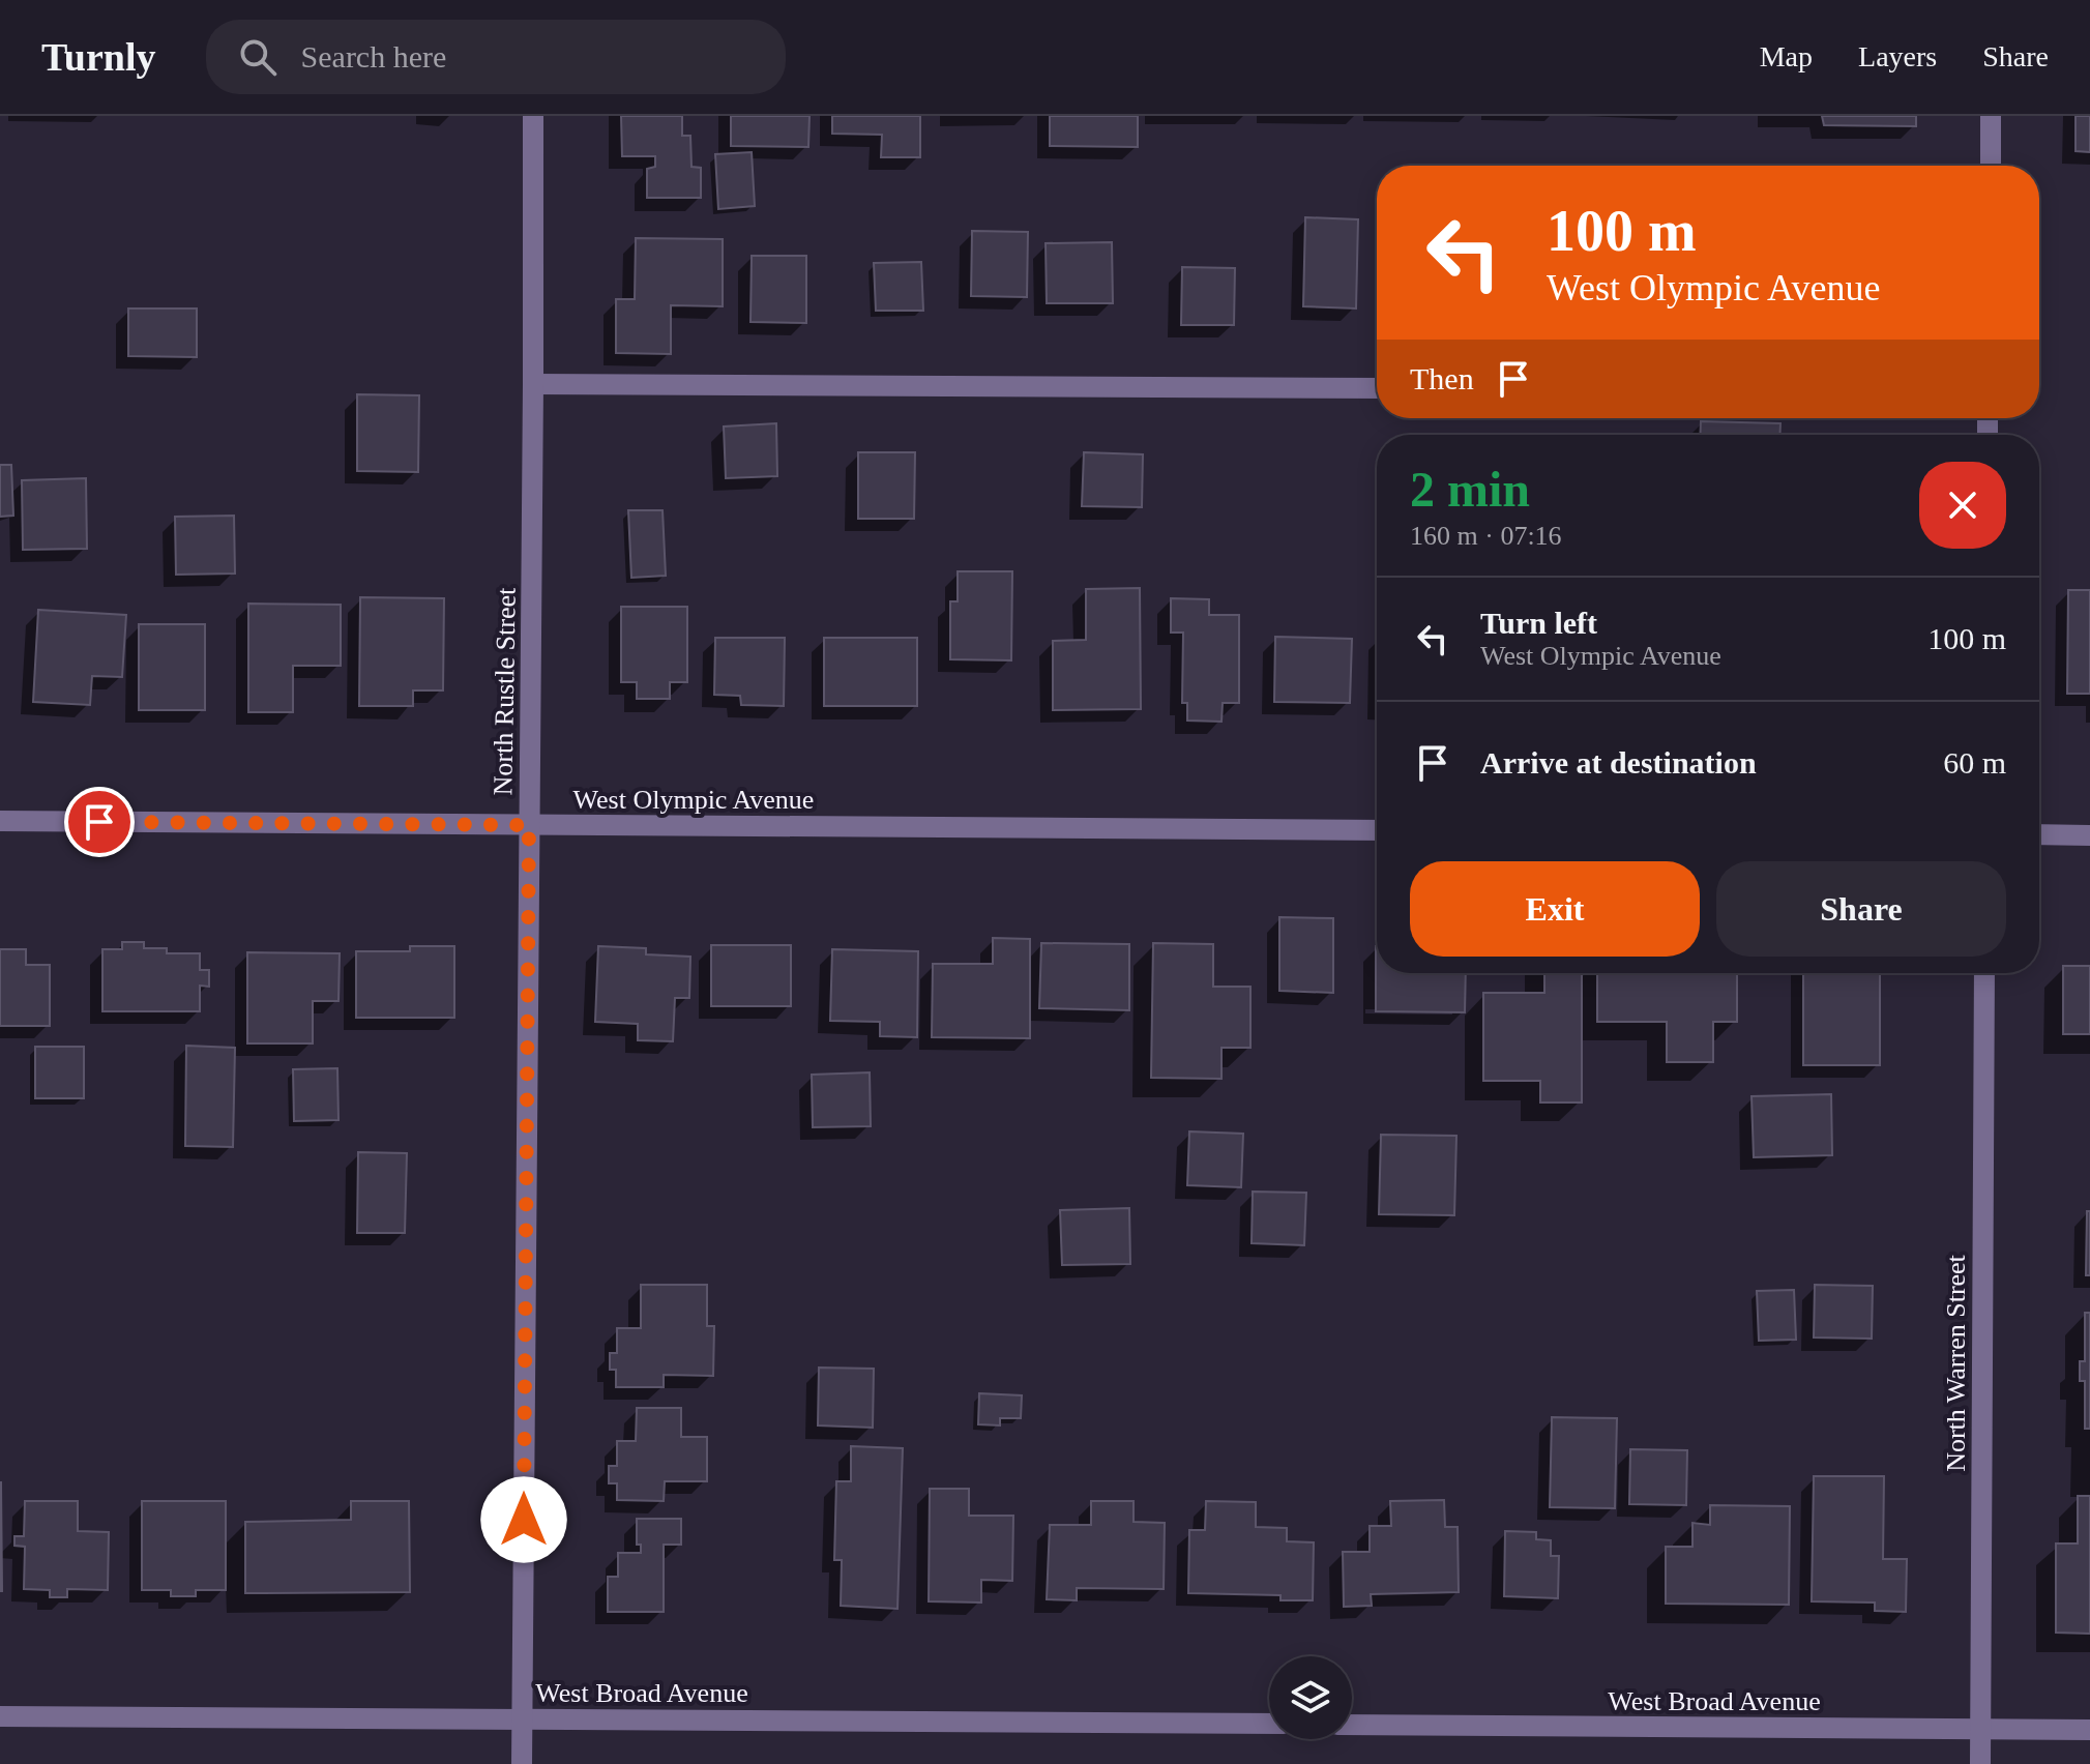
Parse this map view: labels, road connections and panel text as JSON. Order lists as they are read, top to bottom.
{
  "streets": {
    "street": [
      "North Rustle Street",
      "West Olympic Avenue",
      "North Warren Street",
      "West Broad Avenue"
    ]
  },
  "crossings": [
    ["North Rustle Street", "West Olympic Avenue"],
    ["North Rustle Street", "West Broad Avenue"],
    ["North Warren Street", "West Broad Avenue"]
  ],
  "page": {
    "header": "Turnly",
    "search": "Search here",
    "nav": ["Map", "Layers", "Share"],
    "turn": ["100 m", "West Olympic Avenue"],
    "then": "Then",
    "heading": ["2 min", "160 m · 07:16"],
    "list": [
      {
        "name": "Turn left",
        "note": "West Olympic Avenue",
        "value": "100 m"
      },
      {
        "name": "Arrive at destination",
        "value": "60 m"
      }
    ],
    "buttons": ["Exit", "Share"]
  }
}
